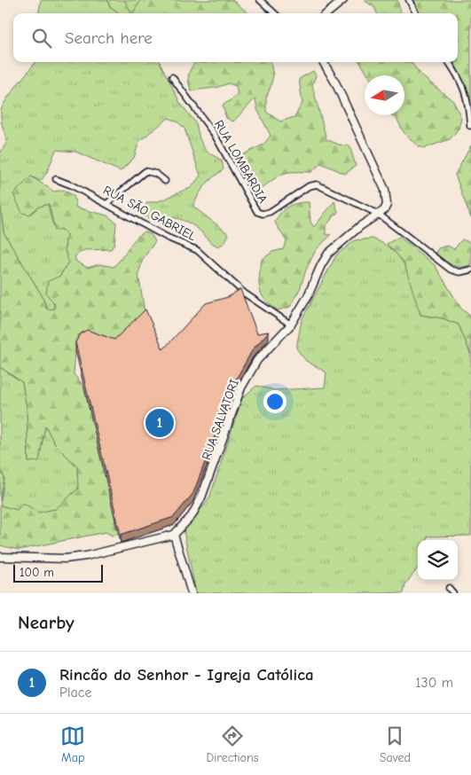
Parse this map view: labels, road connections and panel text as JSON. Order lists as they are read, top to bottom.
{
  "streets": {
    "street": ["RUA LOMBARDIA", "RUA SÃO GABRIEL", "RUA SALVATORI"]
  },
  "crossings": [
    ["RUA LOMBARDIA", "RUA SALVATORI"],
    ["RUA SÃO GABRIEL", "RUA SALVATORI"]
  ],
  "scale_bar": "100 m",
  "north": "left",
  "page": {
    "search": "Search here",
    "pins": "1",
    "scale": "100 m",
    "heading": "Nearby",
    "list": [
      {
        "mark": "1",
        "name": "Rincão do Senhor - Igreja Católica",
        "note": "Place",
        "value": "130 m"
      }
    ],
    "nav": ["Map", "Directions", "Saved"]
  }
}
